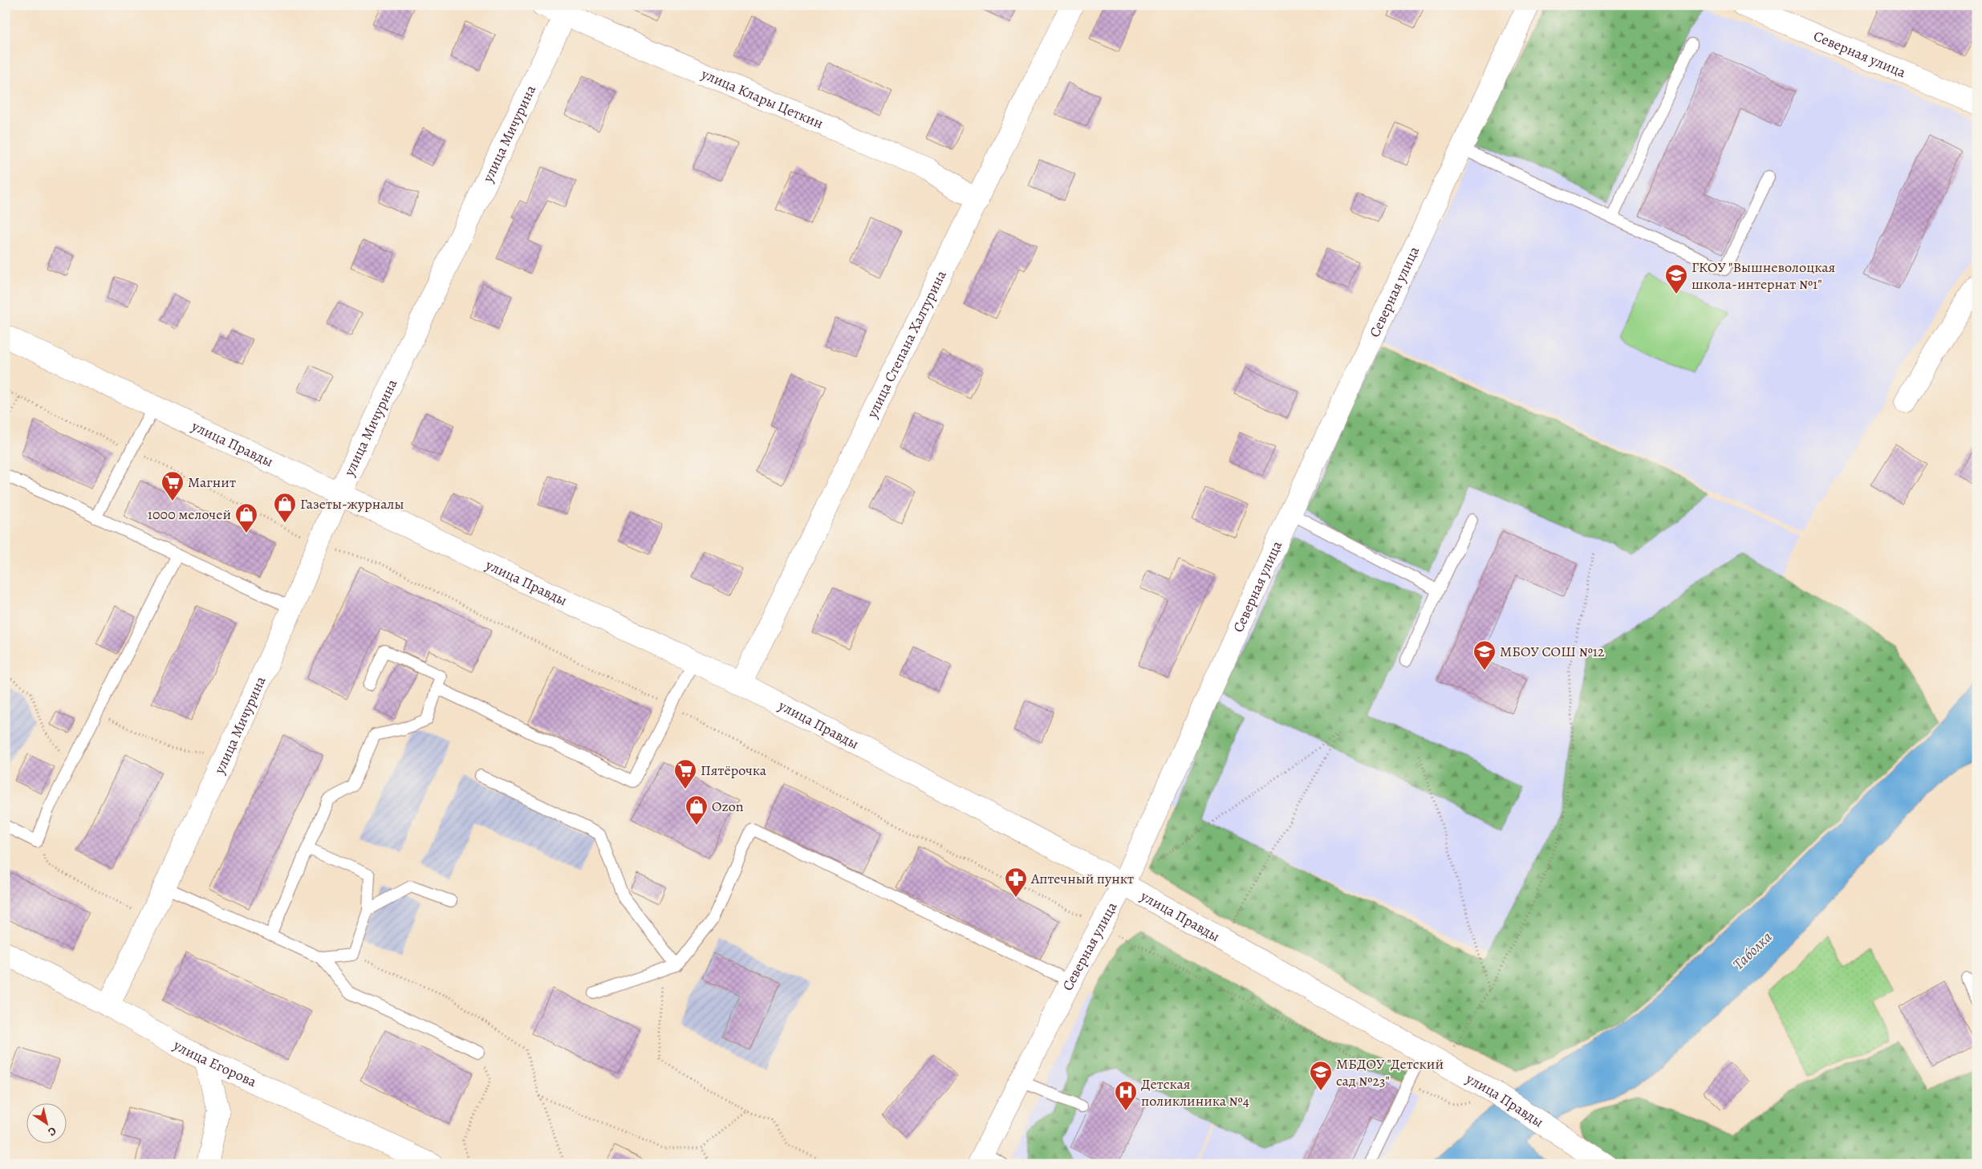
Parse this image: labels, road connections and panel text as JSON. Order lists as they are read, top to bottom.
{
  "streets": {
    "street": [
      "Северная улица",
      "улица Клары Цеткин",
      "улица Мичурина",
      "улица Степана Халтурина",
      "улица Правды",
      "улица Егорова"
    ]
  },
  "crossings": [
    ["Северная улица", "улица Правды"],
    ["улица Клары Цеткин", "улица Мичурина"],
    ["улица Клары Цеткин", "улица Степана Халтурина"],
    ["улица Мичурина", "улица Правды"],
    ["улица Мичурина", "улица Егорова"],
    ["улица Степана Халтурина", "улица Правды"]
  ],
  "water": ["Таболка"],
  "places": {
    "school or university": ["ГКОУ \"Вышневолоцкая школа-интернат №1\"", "МБОУ СОШ №12", "МБДОУ \"Детский сад №23\""],
    "supermarket": ["Магнит", "Пятёрочка"],
    "shop": ["Газеты-журналы", "1000 мелочей", "Ozon"],
    "pharmacy": ["Аптечный пункт"],
    "hospital": ["Детская поликлиника №4"]
  },
  "north": "bottom right"
}
